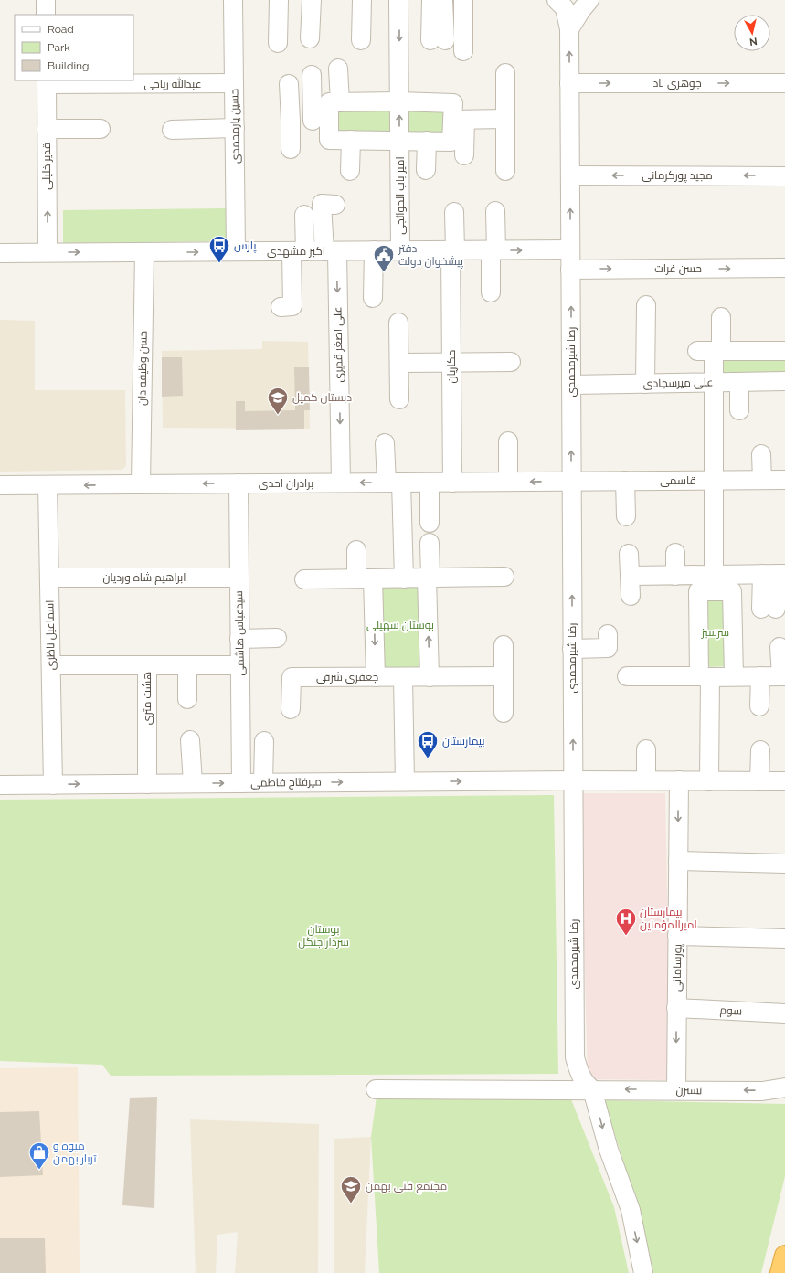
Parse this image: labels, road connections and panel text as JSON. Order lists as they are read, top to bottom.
{
  "streets": {
    "street": [
      "جوهری ناد",
      "عبدالله ریاحی",
      "حسین یارمحمدی",
      "قدیر خلیلی",
      "مجید پورکرمانی",
      "امیر باب الحوائجی",
      "اکبر مشهدی",
      "حسن غرات",
      "علی اصغر قدیری",
      "رضا شیرمحمدی",
      "مکاریان",
      "حسن وظیفه دان",
      "علی میرسجادی",
      "قاسمی",
      "برادران احدی",
      "ابراهیم شاه وردیان",
      "سیدعباس هاشمی",
      "اسماعیل ناظری",
      "جعفری شرقی",
      "هشت متری",
      "میرفتاح فاطمی",
      "پورسامانی",
      "سوم",
      "نسترن"
    ]
  },
  "crossings": [
    ["جوهری ناد", "رضا شیرمحمدی"],
    ["عبدالله ریاحی", "حسین یارمحمدی"],
    ["عبدالله ریاحی", "قدیر خلیلی"],
    ["حسین یارمحمدی", "اکبر مشهدی"],
    ["قدیر خلیلی", "اکبر مشهدی"],
    ["مجید پورکرمانی", "رضا شیرمحمدی"],
    ["امیر باب الحوائجی", "اکبر مشهدی"],
    ["اکبر مشهدی", "علی اصغر قدیری"],
    ["اکبر مشهدی", "رضا شیرمحمدی"],
    ["اکبر مشهدی", "مکاریان"],
    ["اکبر مشهدی", "حسن وظیفه دان"],
    ["حسن غرات", "رضا شیرمحمدی"],
    ["علی اصغر قدیری", "برادران احدی"],
    ["رضا شیرمحمدی", "علی میرسجادی"],
    ["رضا شیرمحمدی", "قاسمی"],
    ["رضا شیرمحمدی", "برادران احدی"],
    ["رضا شیرمحمدی", "میرفتاح فاطمی"],
    ["رضا شیرمحمدی", "نسترن"],
    ["مکاریان", "برادران احدی"],
    ["حسن وظیفه دان", "برادران احدی"],
    ["قاسمی", "برادران احدی"],
    ["برادران احدی", "سیدعباس هاشمی"],
    ["برادران احدی", "اسماعیل ناظری"],
    ["ابراهیم شاه وردیان", "سیدعباس هاشمی"],
    ["ابراهیم شاه وردیان", "اسماعیل ناظری"],
    ["سیدعباس هاشمی", "میرفتاح فاطمی"],
    ["اسماعیل ناظری", "هشت متری"],
    ["اسماعیل ناظری", "میرفتاح فاطمی"],
    ["هشت متری", "میرفتاح فاطمی"],
    ["پورسامانی", "سوم"],
    ["پورسامانی", "نسترن"]
  ],
  "one_way": [
    "جوهری ناد",
    "قدیر خلیلی",
    "مجید پورکرمانی",
    "برادران احدی",
    "میرفتاح فاطمی",
    "پورسامانی"
  ],
  "parks": ["بوستان سهیلی", "سرسبز", "بوستان سردار جنگل"],
  "places": {
    "bus stop": ["پارس", "بیمارستان"],
    "public building": ["دفتر پیشخوان دولت"],
    "school or university": ["دبستان کمیل", "مجتمع فنی بهمن"],
    "hospital": ["بیمارستان امیرالمؤمنین"],
    "shop": ["میوه و تربار بهمن"]
  },
  "legend": ["Road", "Park", "Building"],
  "north": "bottom"
}
